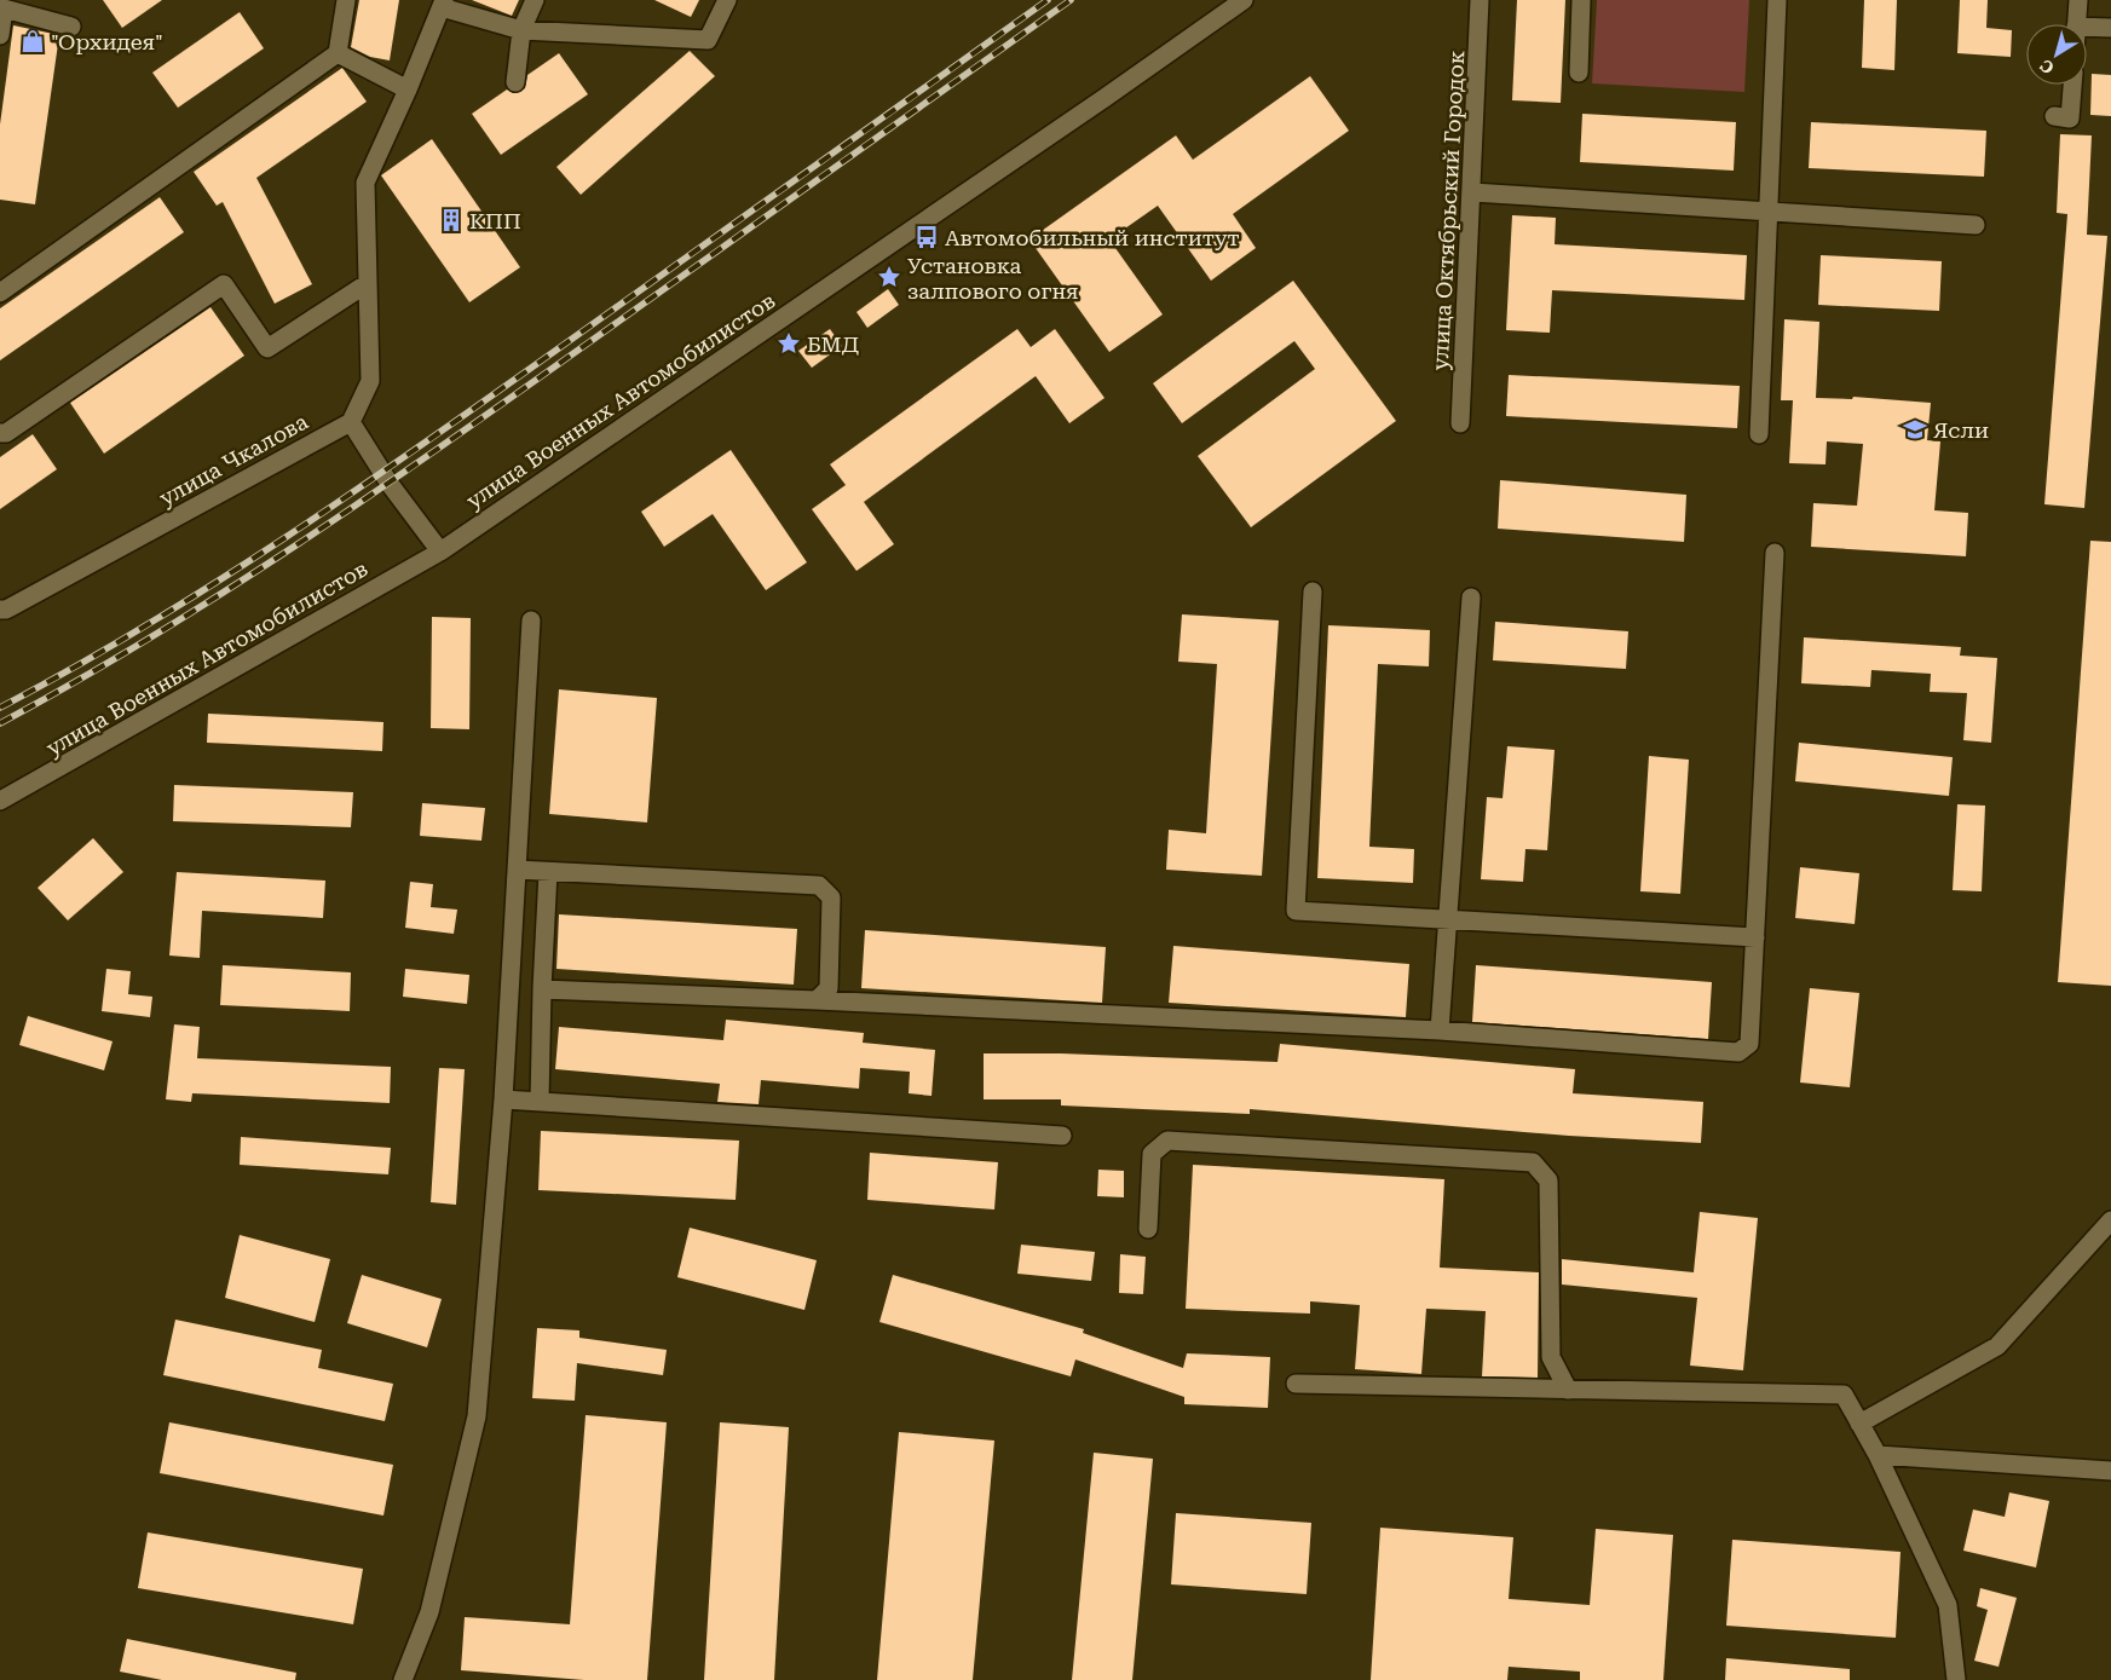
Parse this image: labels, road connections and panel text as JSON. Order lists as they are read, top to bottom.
{
  "streets": {
    "street": ["улица Октябрьский Городок", "улица Военных Автомобилистов", "улица Чкалова"]
  },
  "places": {
    "shop": ["\"Орхидея\""],
    "building": ["КПП"],
    "bus stop": ["Автомобильный институт"],
    "place": ["Установка залпового огня", "БМД"],
    "school or university": ["Ясли"]
  },
  "north": "bottom left"
}
